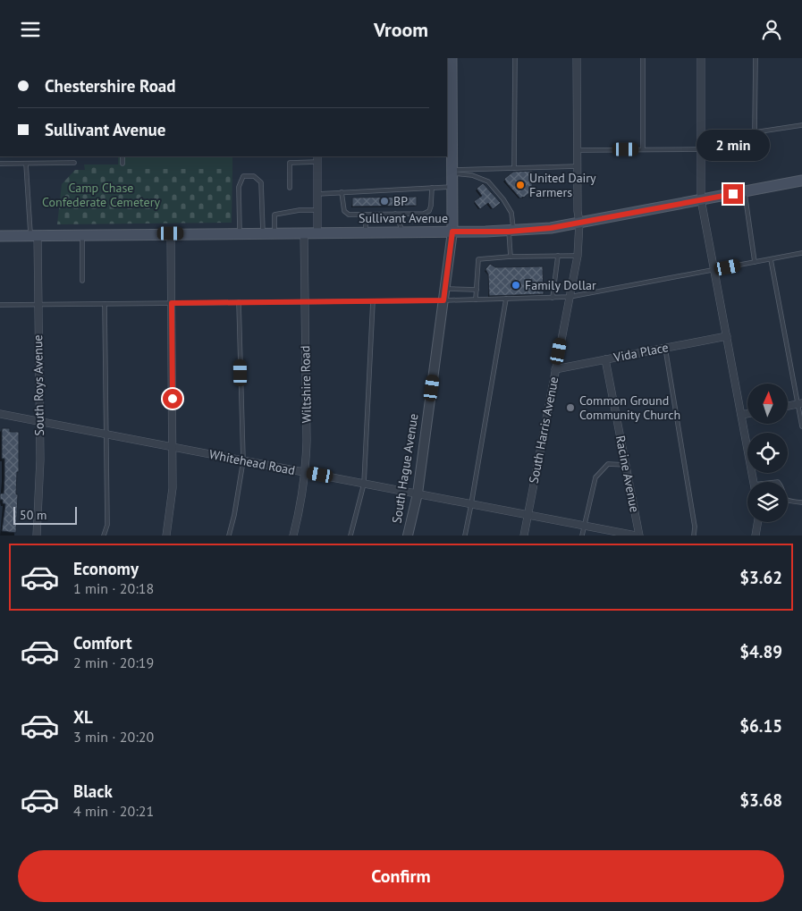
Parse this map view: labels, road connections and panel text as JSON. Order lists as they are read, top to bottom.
{
  "streets": {
    "main road": ["Sullivant Avenue", "South Hague Avenue"],
    "street": [
      "Vida Place",
      "Wiltshire Road",
      "South Roys Avenue",
      "South Harris Avenue",
      "Whitehead Road",
      "Racine Avenue"
    ]
  },
  "crossings": [
    ["Sullivant Avenue", "Wiltshire Road"],
    ["Sullivant Avenue", "South Roys Avenue"],
    ["Sullivant Avenue", "South Harris Avenue"],
    ["Sullivant Avenue", "South Hague Avenue"],
    ["Vida Place", "South Harris Avenue"],
    ["Vida Place", "Racine Avenue"],
    ["Wiltshire Road", "Whitehead Road"],
    ["South Roys Avenue", "Whitehead Road"],
    ["South Harris Avenue", "Whitehead Road"],
    ["Whitehead Road", "South Hague Avenue"],
    ["Whitehead Road", "Racine Avenue"]
  ],
  "parks": ["Camp Chase Confederate Cemetery"],
  "places": [
    "United Dairy Farmers",
    "BP",
    "Family Dollar",
    "Common Ground Community Church"
  ],
  "scale_bar": "50 m",
  "north": "top",
  "page": {
    "header": "Vroom",
    "banner": ["Chestershire Road", "Sullivant Avenue"],
    "bubble": "2 min",
    "scale": "50 m",
    "list": [
      {
        "name": "Economy",
        "note": "1 min · 20:18",
        "value": "$3.62"
      },
      {
        "name": "Comfort",
        "note": "2 min · 20:19",
        "value": "$4.89"
      },
      {
        "name": "XL",
        "note": "3 min · 20:20",
        "value": "$6.15"
      },
      {
        "name": "Black",
        "note": "4 min · 20:21",
        "value": "$3.68"
      }
    ],
    "buttons": "Confirm"
  }
}
